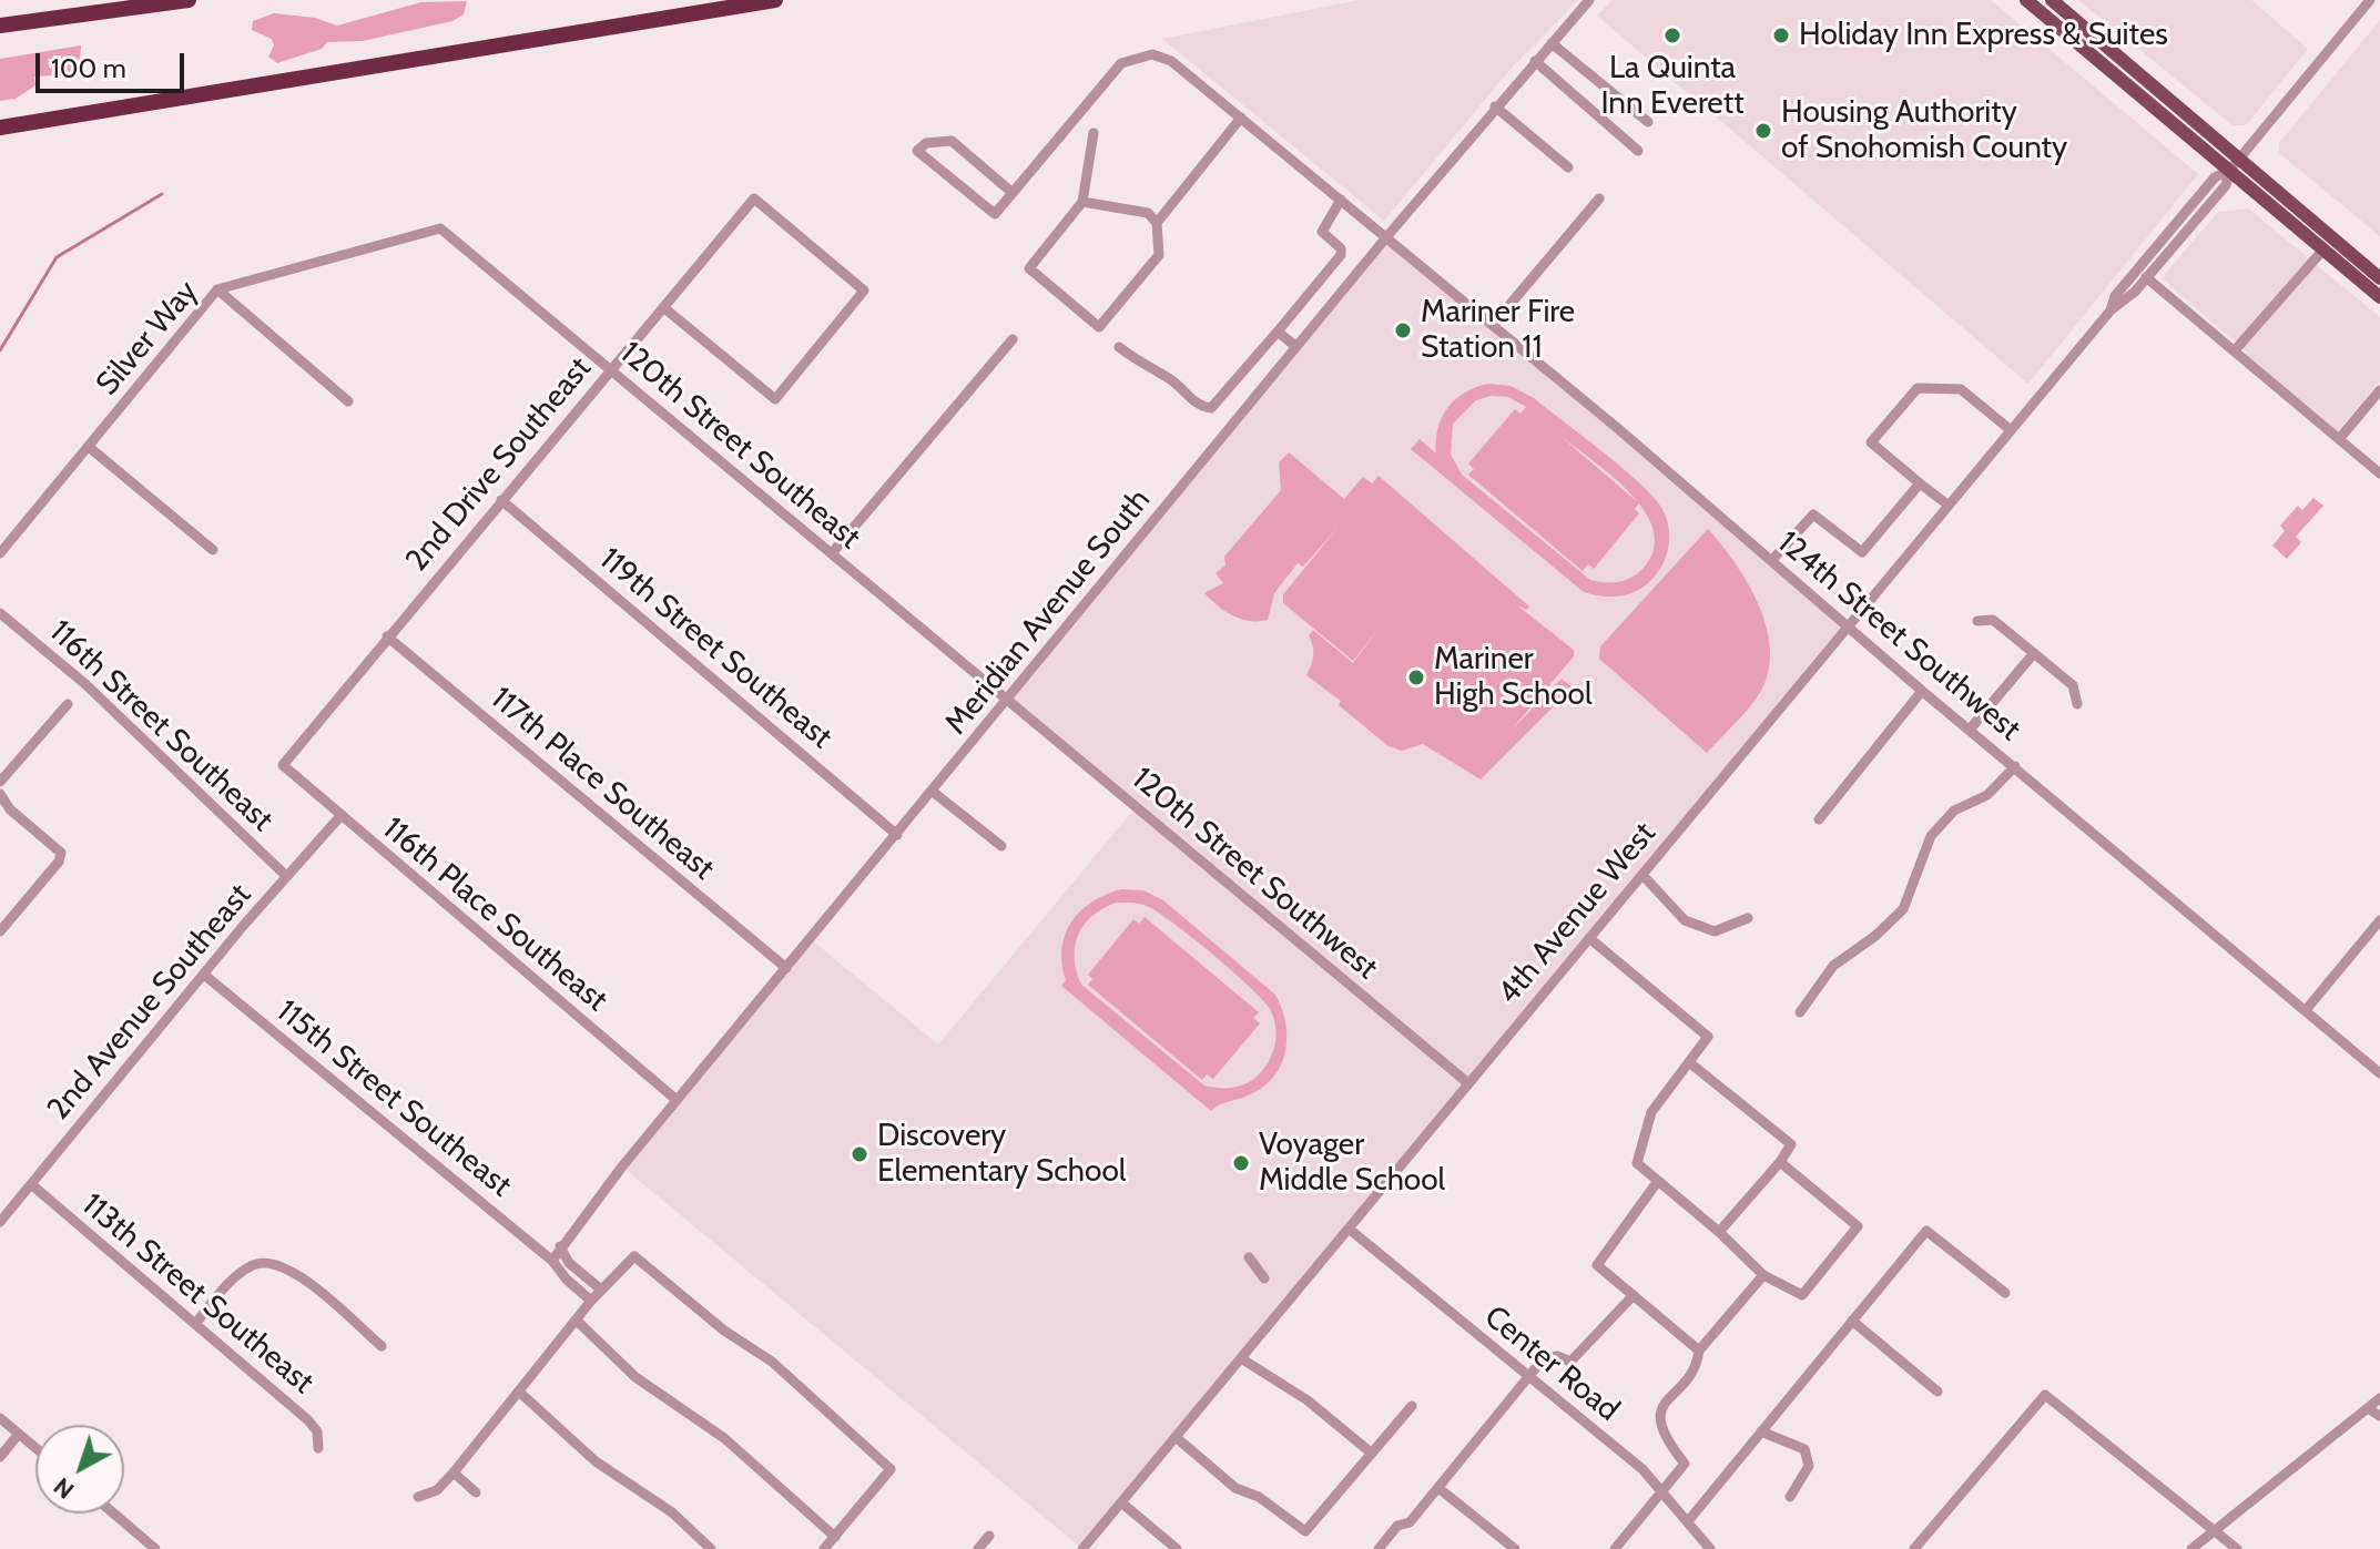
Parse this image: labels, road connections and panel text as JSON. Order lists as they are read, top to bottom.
{
  "streets": {
    "street": [
      "Silver Way",
      "120th Street Southeast",
      "2nd Drive Southeast",
      "Meridian Avenue South",
      "124th Street Southwest",
      "119th Street Southeast",
      "116th Street Southeast",
      "117th Place Southeast",
      "120th Street Southwest",
      "4th Avenue West",
      "116th Place Southeast",
      "2nd Avenue Southeast",
      "115th Street Southeast",
      "113th Street Southeast",
      "Center Road"
    ]
  },
  "crossings": [
    ["Silver Way", "120th Street Southeast"],
    ["120th Street Southeast", "2nd Drive Southeast"],
    ["120th Street Southeast", "Meridian Avenue South"],
    ["120th Street Southeast", "120th Street Southwest"],
    ["2nd Drive Southeast", "119th Street Southeast"],
    ["2nd Drive Southeast", "117th Place Southeast"],
    ["2nd Drive Southeast", "116th Place Southeast"],
    ["Meridian Avenue South", "124th Street Southwest"],
    ["Meridian Avenue South", "119th Street Southeast"],
    ["Meridian Avenue South", "117th Place Southeast"],
    ["Meridian Avenue South", "120th Street Southwest"],
    ["Meridian Avenue South", "116th Place Southeast"],
    ["Meridian Avenue South", "115th Street Southeast"],
    ["124th Street Southwest", "4th Avenue West"],
    ["116th Street Southeast", "2nd Avenue Southeast"],
    ["120th Street Southwest", "4th Avenue West"],
    ["4th Avenue West", "Center Road"],
    ["116th Place Southeast", "2nd Avenue Southeast"],
    ["2nd Avenue Southeast", "115th Street Southeast"],
    ["2nd Avenue Southeast", "113th Street Southeast"]
  ],
  "places": [
    "La Quinta Inn Everett",
    "Holiday Inn Express & Suites",
    "Housing Authority of Snohomish County",
    "Mariner Fire Station 11",
    "Mariner High School",
    "Discovery Elementary School",
    "Voyager Middle School"
  ],
  "scale_bar": "100 m",
  "north": "bottom left"
}
